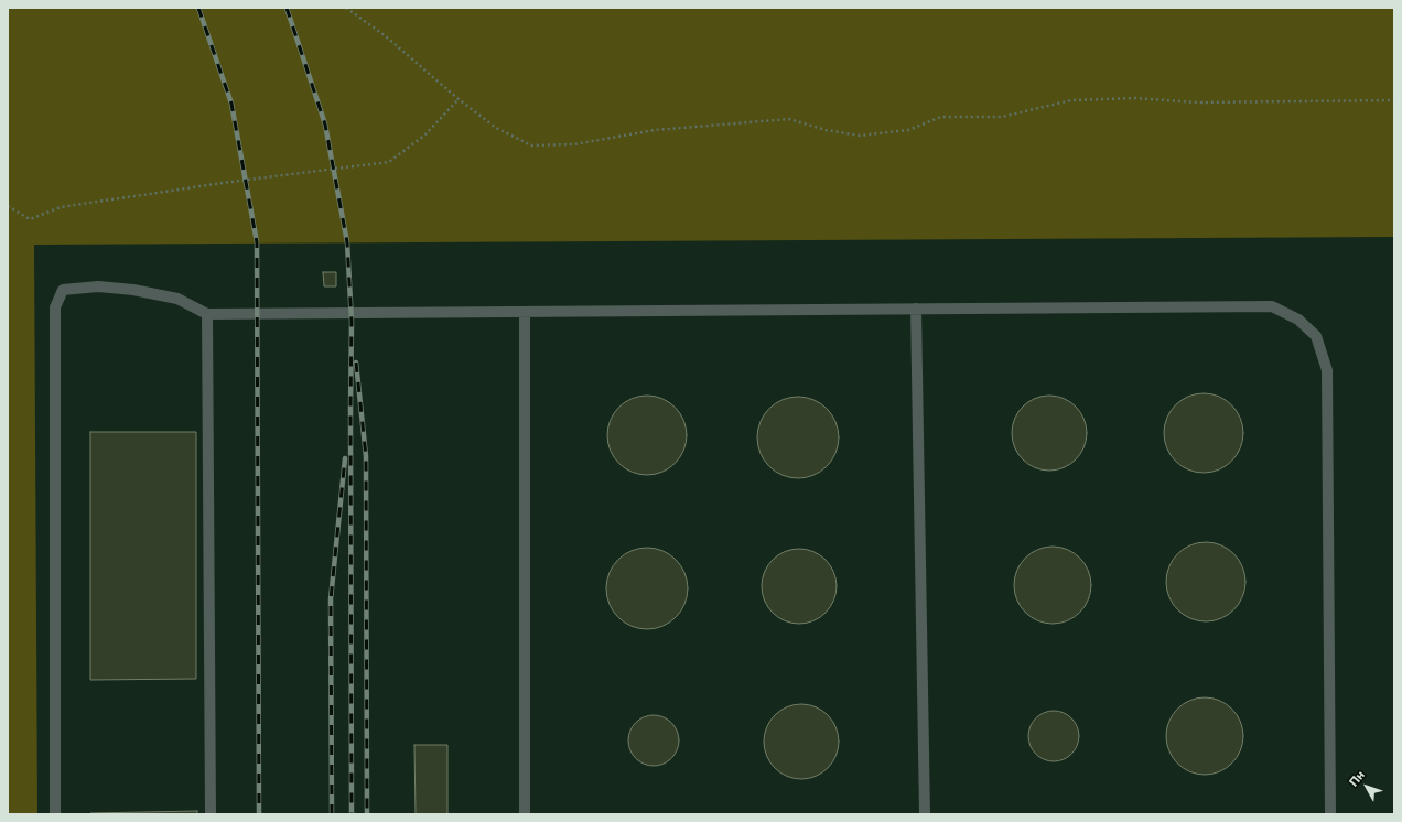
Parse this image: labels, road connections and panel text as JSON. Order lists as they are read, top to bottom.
{
  "north": "top left"
}
